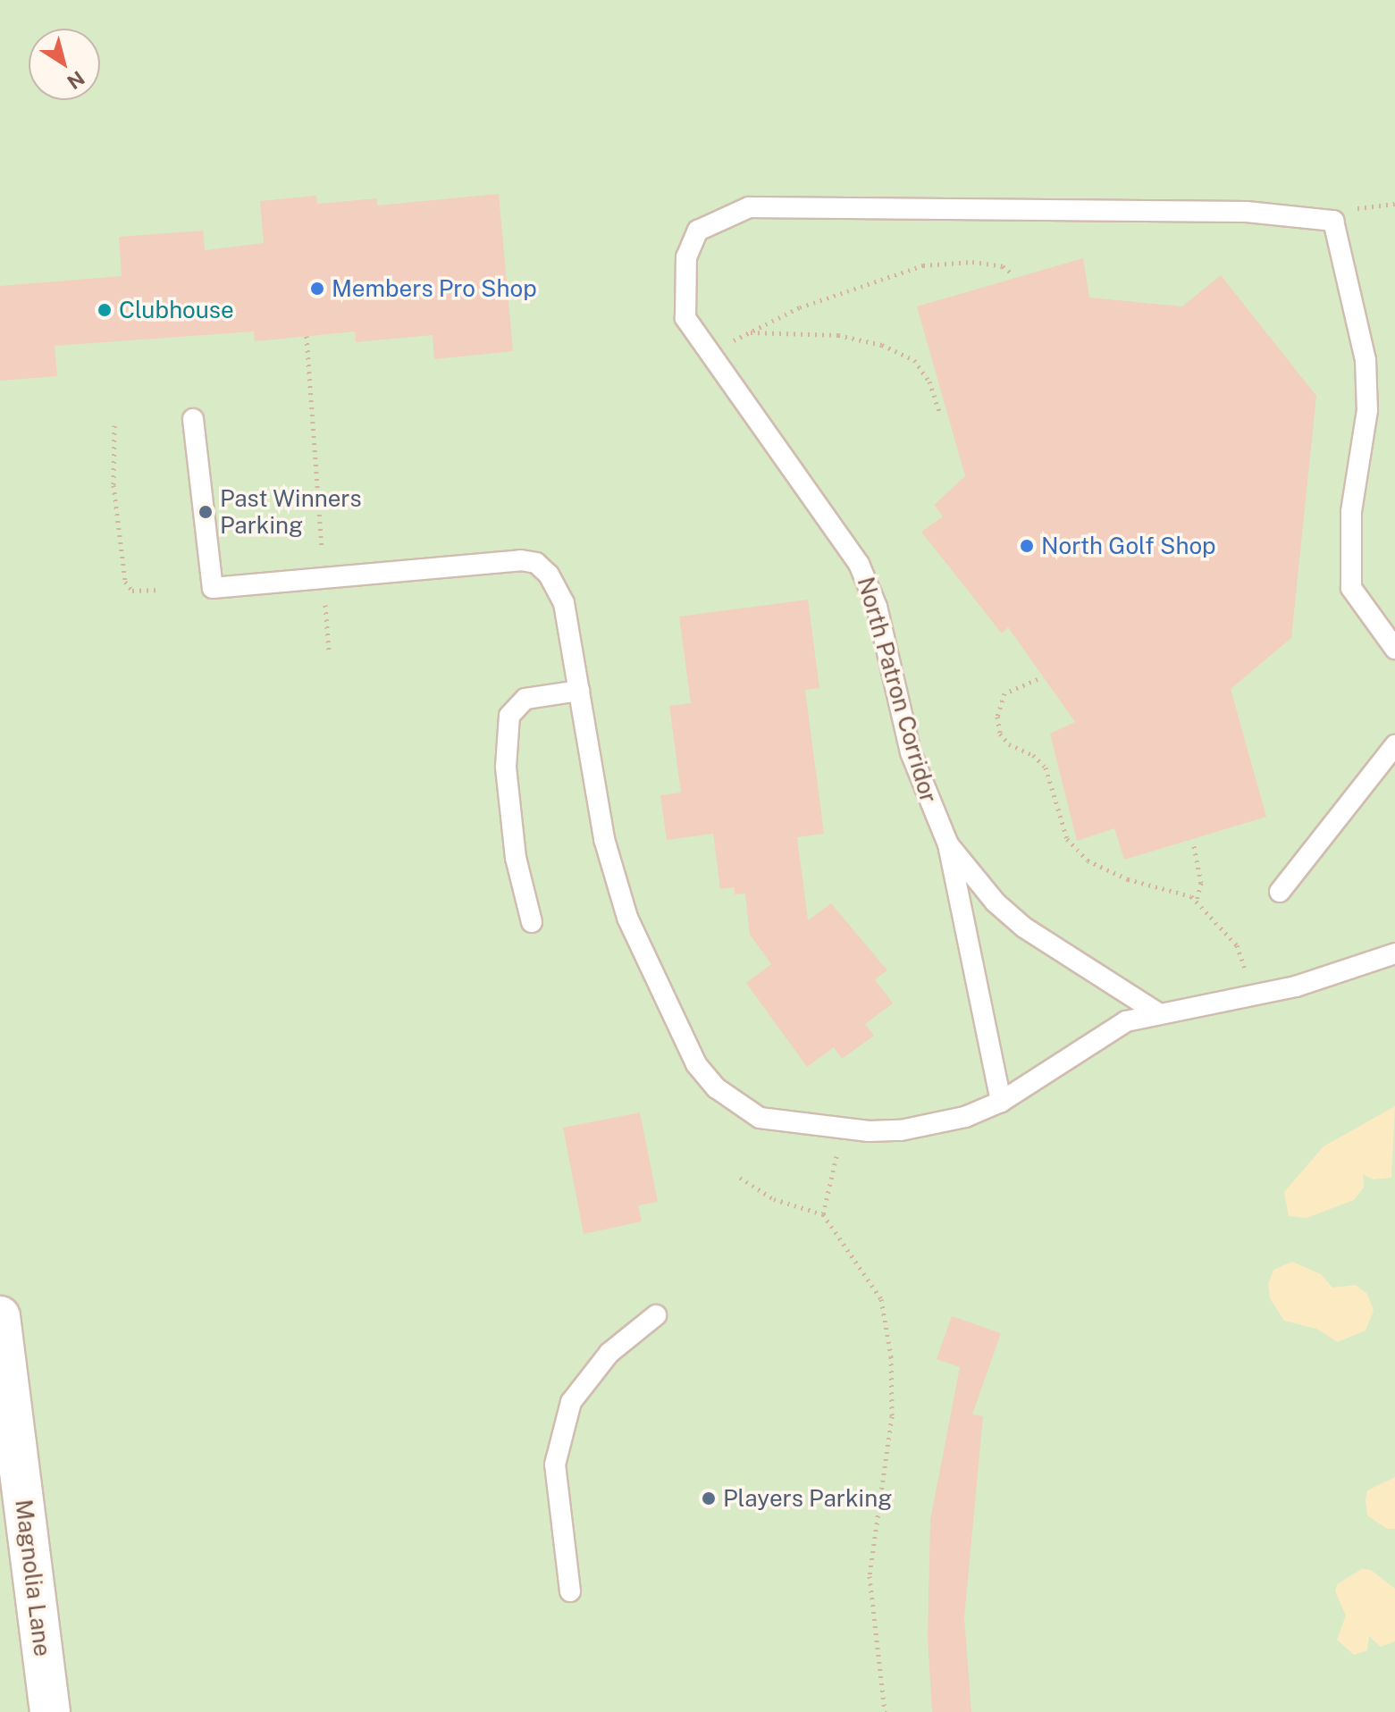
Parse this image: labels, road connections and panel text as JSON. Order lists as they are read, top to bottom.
{
  "streets": {
    "street": ["Magnolia Lane"],
    "lane": ["North Patron Corridor"]
  },
  "places": [
    "Members Pro Shop",
    "Clubhouse",
    "Past Winners Parking",
    "North Golf Shop",
    "Players Parking"
  ],
  "north": "bottom right"
}
